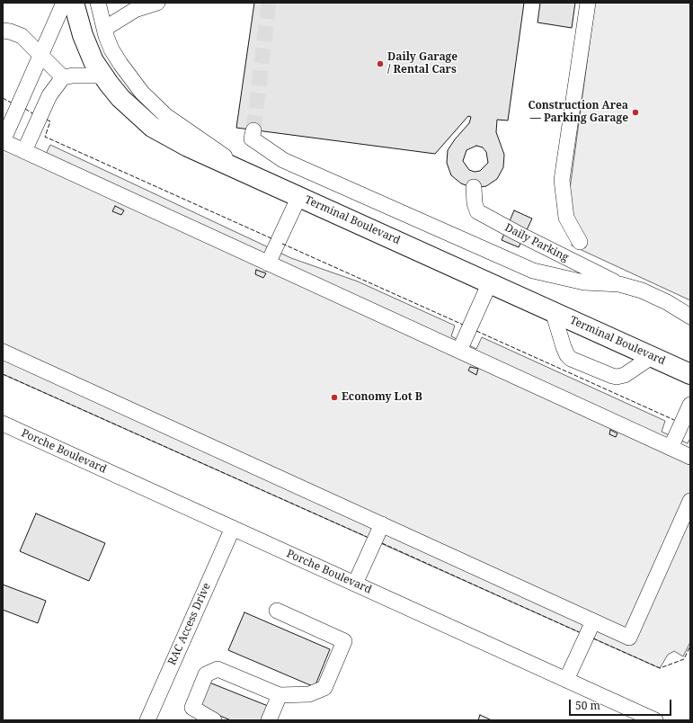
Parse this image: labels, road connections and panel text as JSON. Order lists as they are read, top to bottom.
{
  "streets": {
    "main road": ["Terminal Boulevard"],
    "street": ["Daily Parking", "Porche Boulevard", "RAC Access Drive"]
  },
  "crossings": [
    ["Porche Boulevard", "RAC Access Drive"]
  ],
  "places": ["Daily Garage / Rental Cars", "Construction Area — Parking Garage", "Economy Lot B"],
  "scale_bar": "50 m"
}
